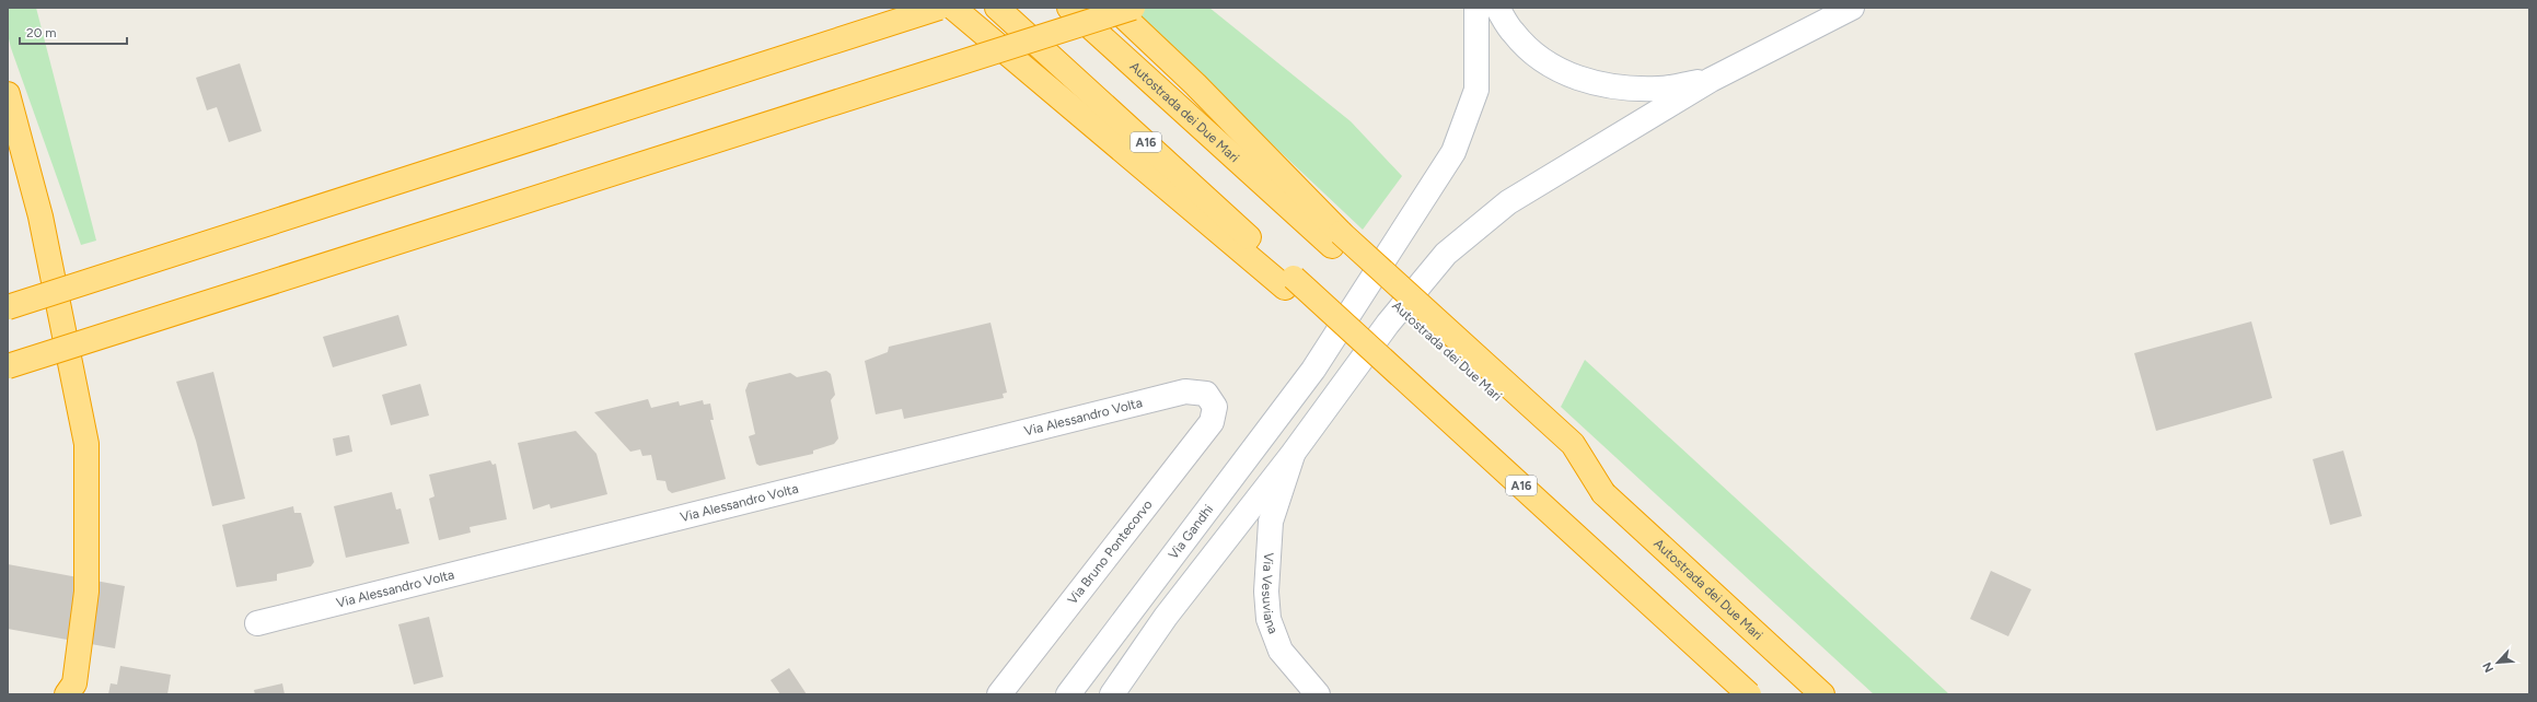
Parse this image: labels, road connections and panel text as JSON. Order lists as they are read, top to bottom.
{
  "streets": {
    "highway": ["Autostrada dei Due Mari", "A16"],
    "street": [
      "Via Alessandro Volta",
      "Via Gandhi",
      "Via Bruno Pontecorvo",
      "Via Vesuviana"
    ]
  },
  "crossings": [
    ["Via Alessandro Volta", "Via Bruno Pontecorvo"]
  ],
  "scale_bar": "20 m",
  "north": "bottom left"
}
